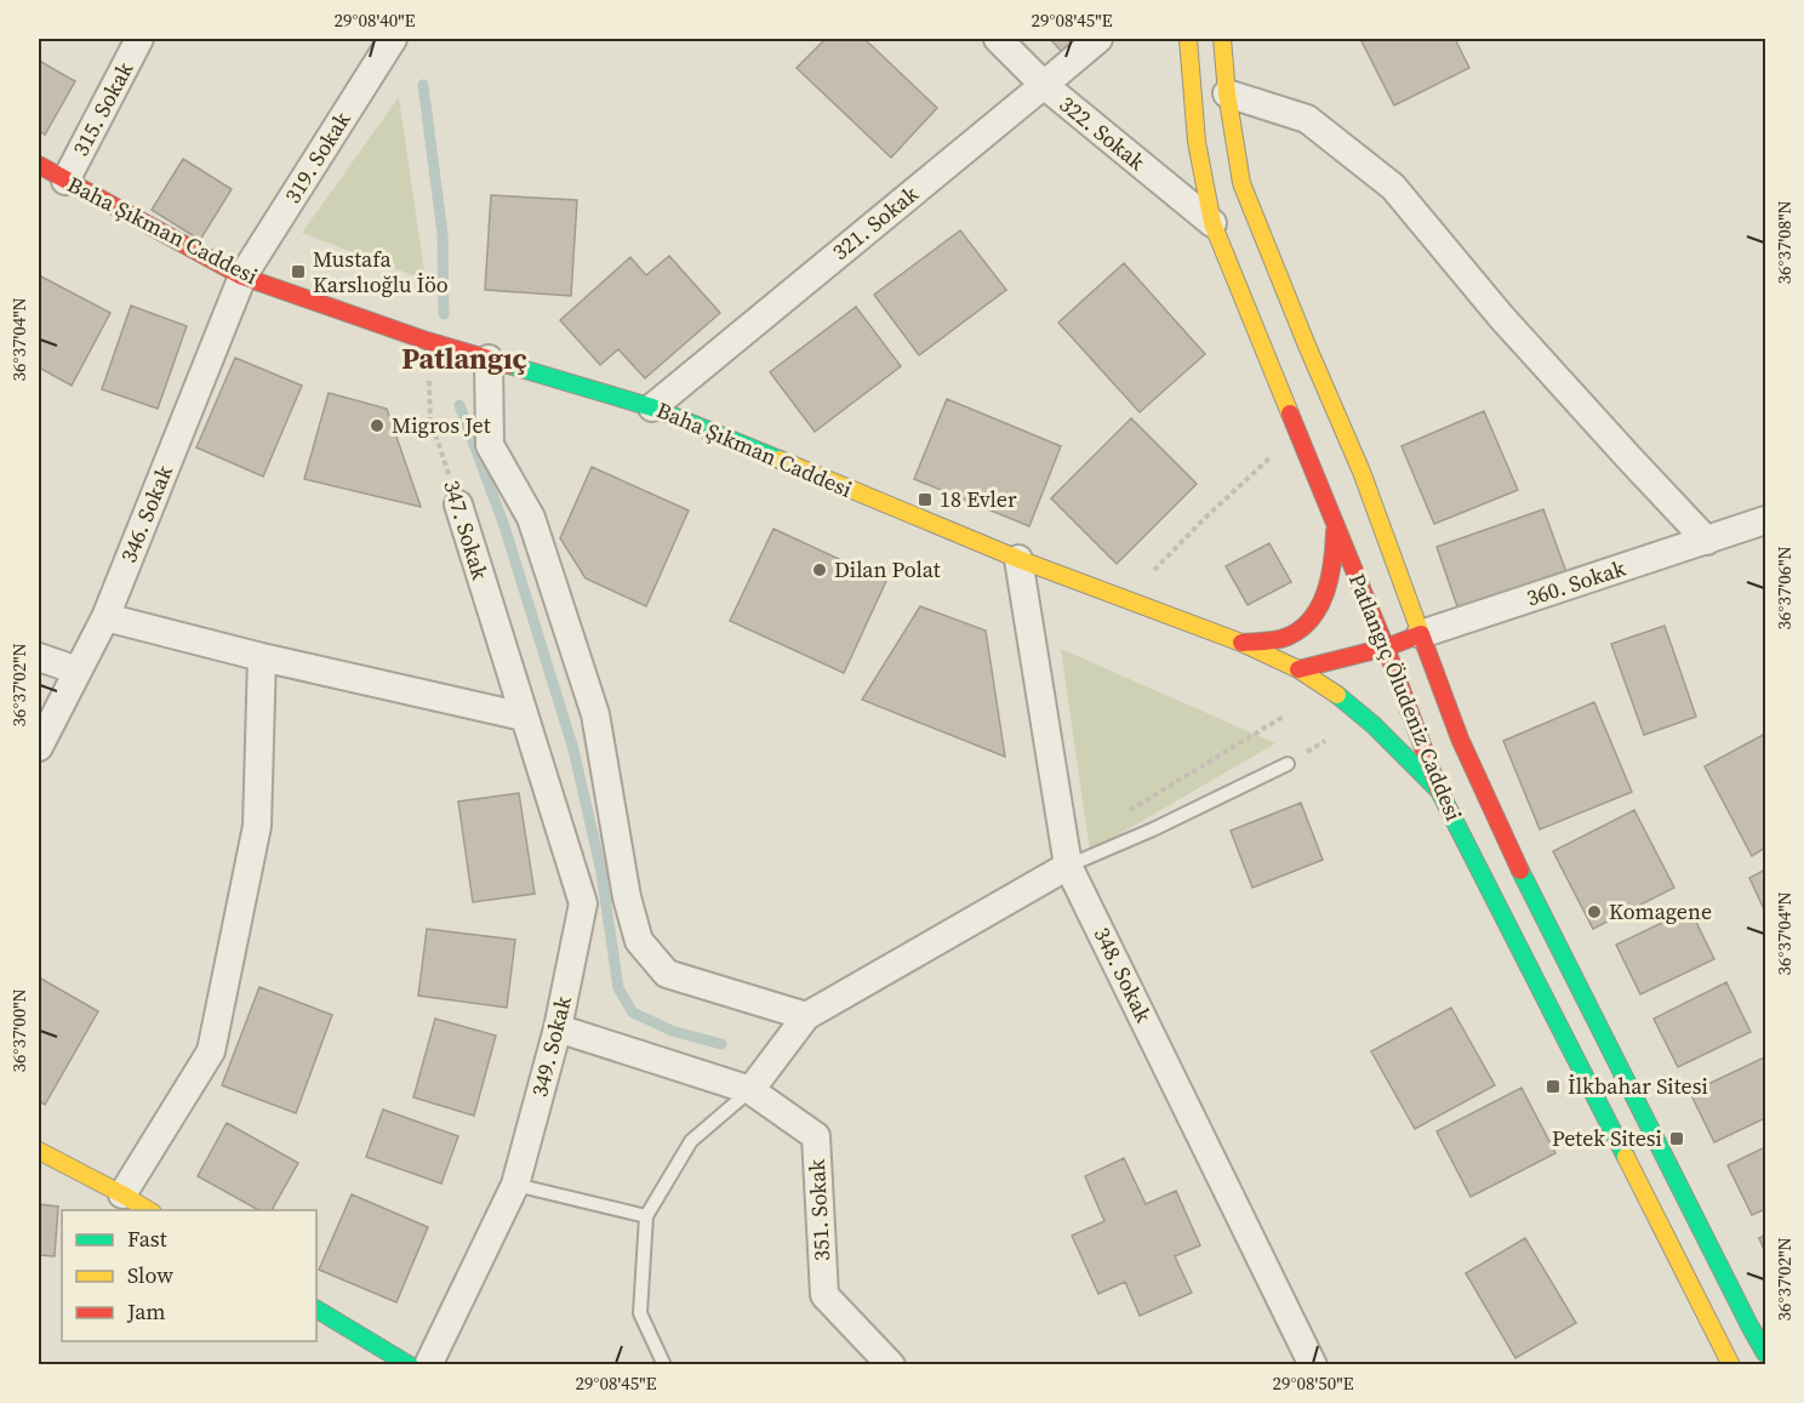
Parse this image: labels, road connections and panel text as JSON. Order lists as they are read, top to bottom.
{
  "streets": {
    "main road": ["Baha Şıkman Caddesi", "360. Sokak", "Patlangıç Öludeniz Caddesi"],
    "street": [
      "315. Sokak",
      "322. Sokak",
      "319. Sokak",
      "321. Sokak",
      "346. Sokak",
      "347. Sokak",
      "348. Sokak",
      "349. Sokak",
      "351. Sokak"
    ]
  },
  "crossings": [
    ["315. Sokak", "Baha Şıkman Caddesi"],
    ["322. Sokak", "321. Sokak"],
    ["322. Sokak", "Patlangıç Öludeniz Caddesi"],
    ["319. Sokak", "Baha Şıkman Caddesi"],
    ["319. Sokak", "346. Sokak"],
    ["321. Sokak", "Baha Şıkman Caddesi"],
    ["Baha Şıkman Caddesi", "346. Sokak"],
    ["Baha Şıkman Caddesi", "347. Sokak"],
    ["Baha Şıkman Caddesi", "360. Sokak"],
    ["Baha Şıkman Caddesi", "Patlangıç Öludeniz Caddesi"],
    ["Baha Şıkman Caddesi", "348. Sokak"],
    ["347. Sokak", "349. Sokak"],
    ["360. Sokak", "Patlangıç Öludeniz Caddesi"],
    ["349. Sokak", "351. Sokak"]
  ],
  "districts": ["Patlangıç"],
  "places": {
    "transit": [
      "Mustafa Karslıoğlu İöo",
      "18 Evler",
      "İlkbahar Sitesi",
      "Petek Sitesi"
    ],
    "other": ["Migros Jet", "Dilan Polat", "Komagene"]
  },
  "legend": ["Fast", "Slow", "Jam"],
  "coordinates": [
    "29°08'40\"E",
    "29°08'45\"E",
    "36°37'08\"N",
    "36°37'04\"N",
    "36°37'06\"N",
    "36°37'02\"N",
    "36°37'00\"N",
    "29°08'50\"E"
  ]
}
